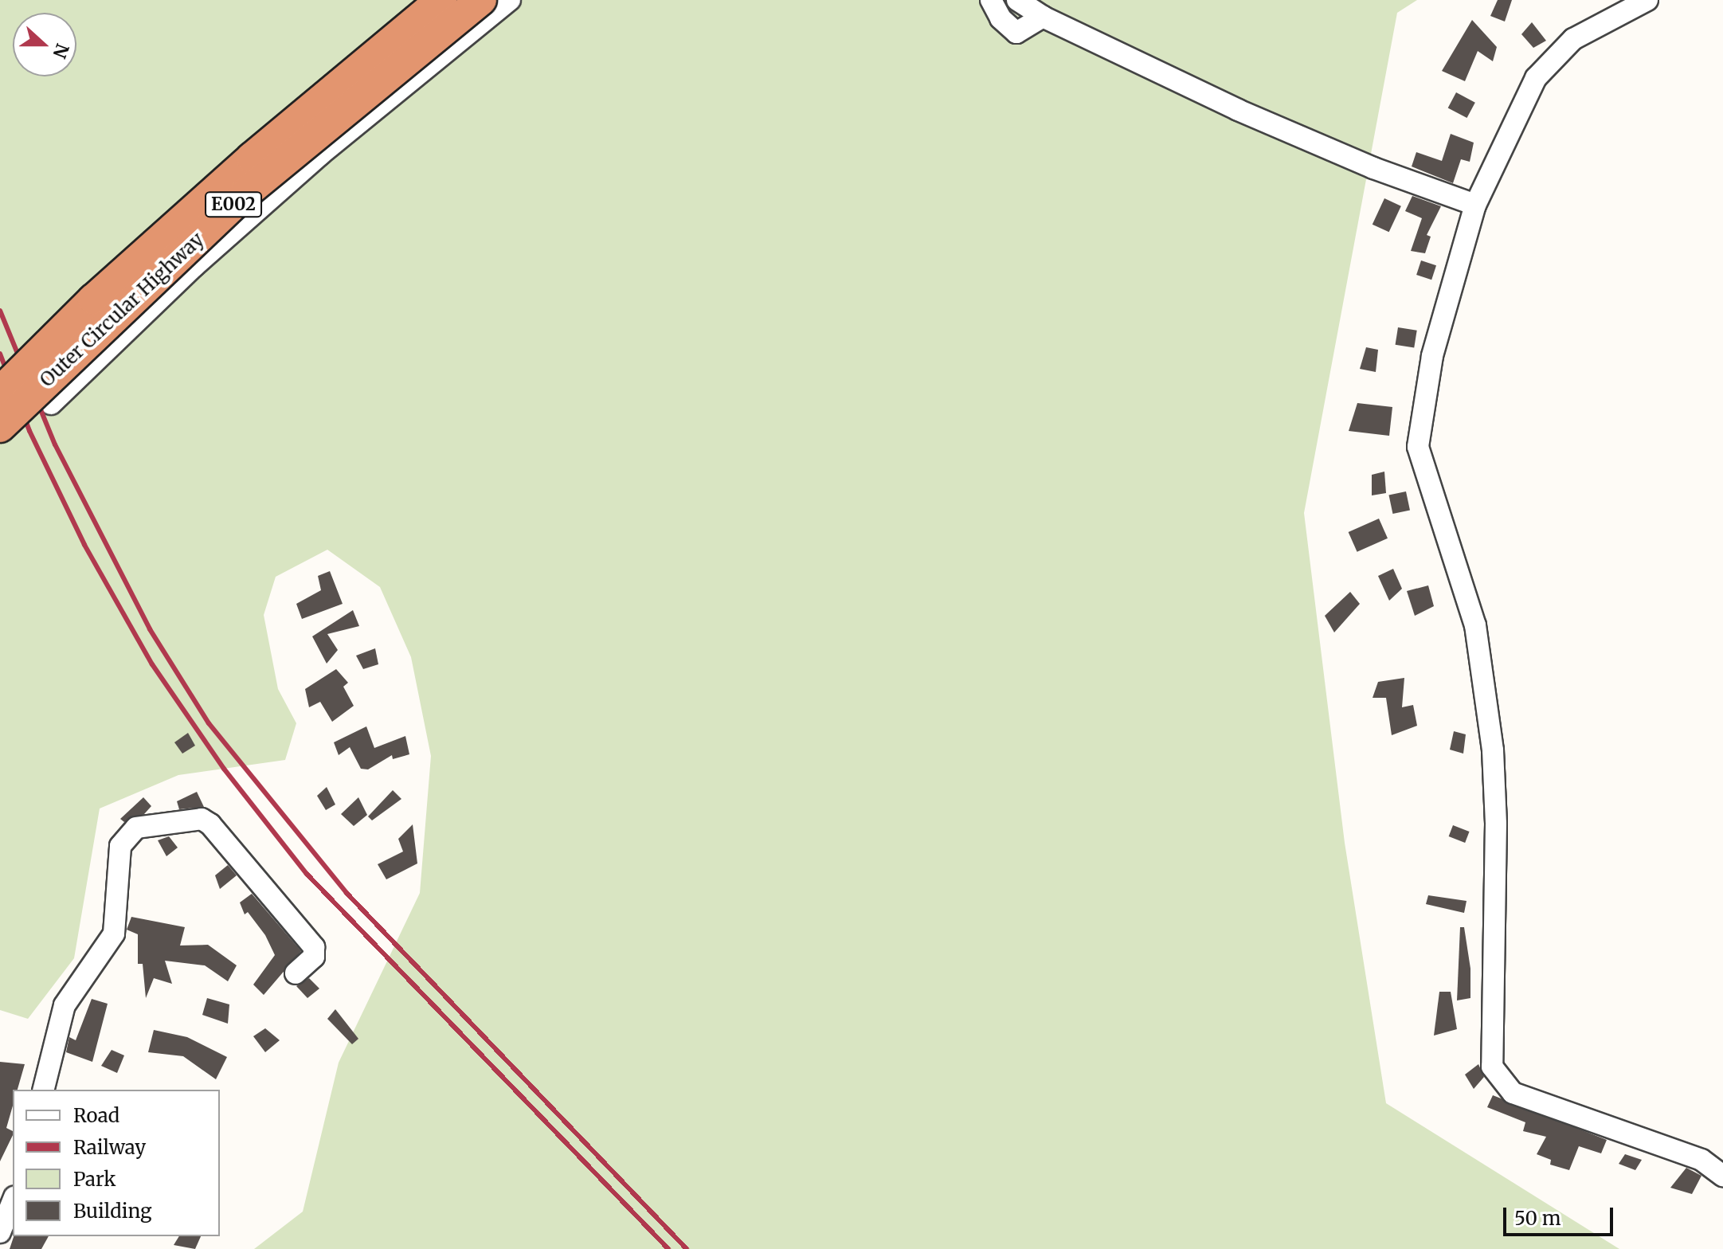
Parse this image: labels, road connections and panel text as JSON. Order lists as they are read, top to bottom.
{
  "streets": {
    "highway": ["E002", "Outer Circular Highway"]
  },
  "legend": [
    "Road",
    "Railway",
    "Park",
    "Building"
  ],
  "scale_bar": "50 m",
  "north": "right"
}
